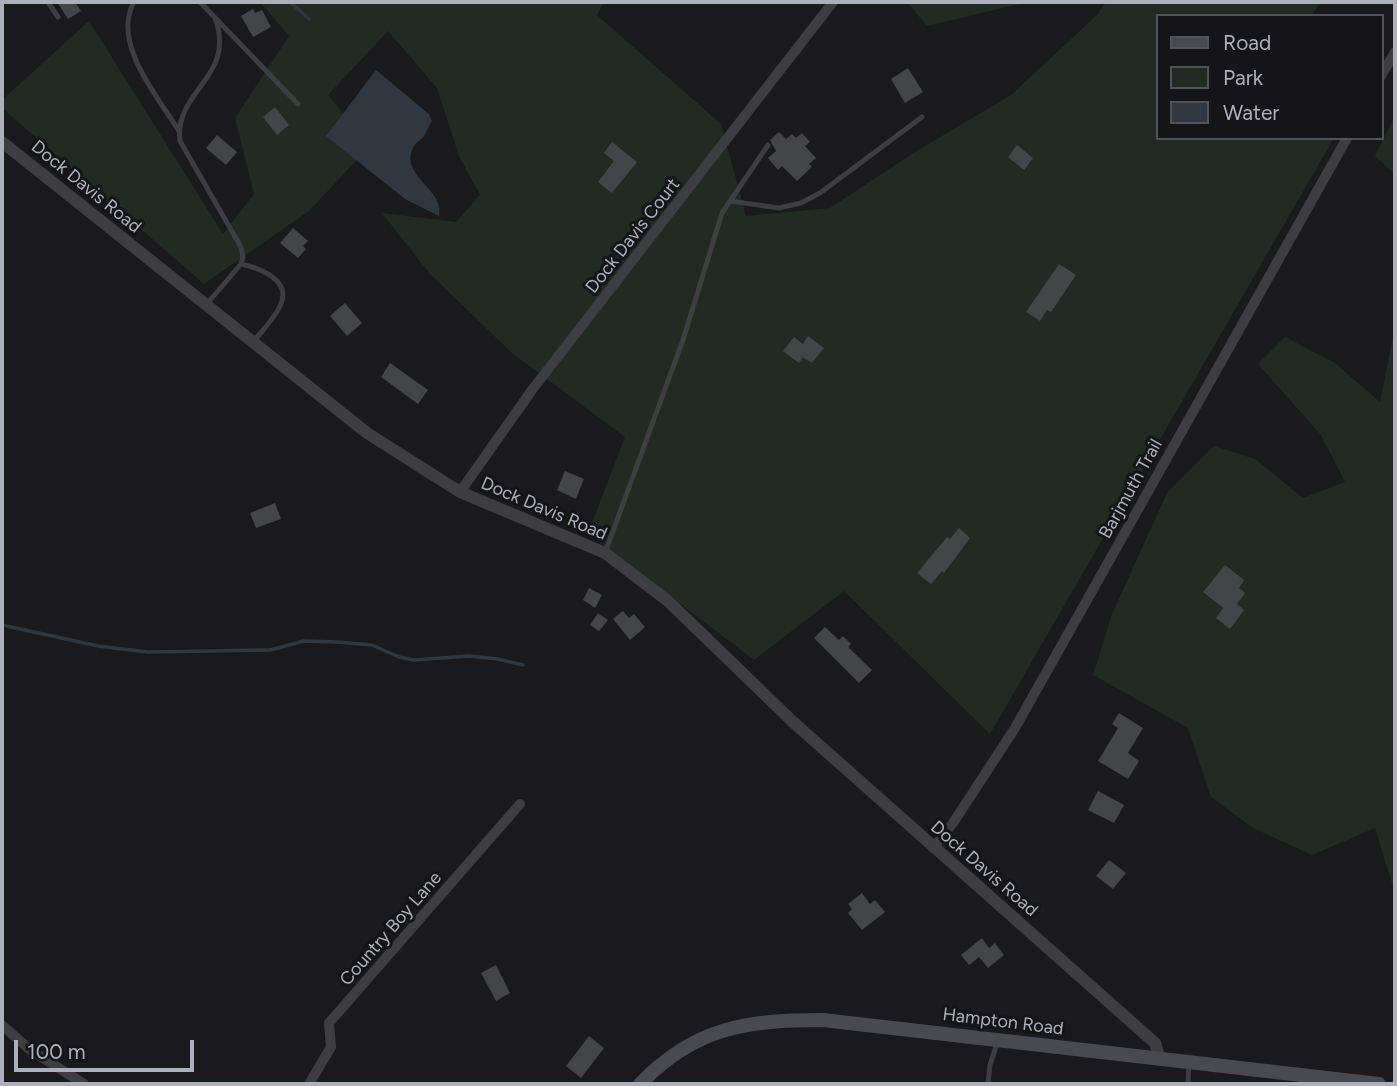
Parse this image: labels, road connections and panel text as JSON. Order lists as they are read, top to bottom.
{
  "streets": {
    "main road": ["Hampton Road"],
    "street": [
      "Dock Davis Road",
      "Dock Davis Court",
      "Barjmuth Trail",
      "Country Boy Lane"
    ]
  },
  "crossings": [
    ["Dock Davis Road", "Dock Davis Court"],
    ["Dock Davis Road", "Barjmuth Trail"],
    ["Dock Davis Road", "Hampton Road"]
  ],
  "legend": ["Road", "Park", "Water"],
  "scale_bar": "100 m"
}
